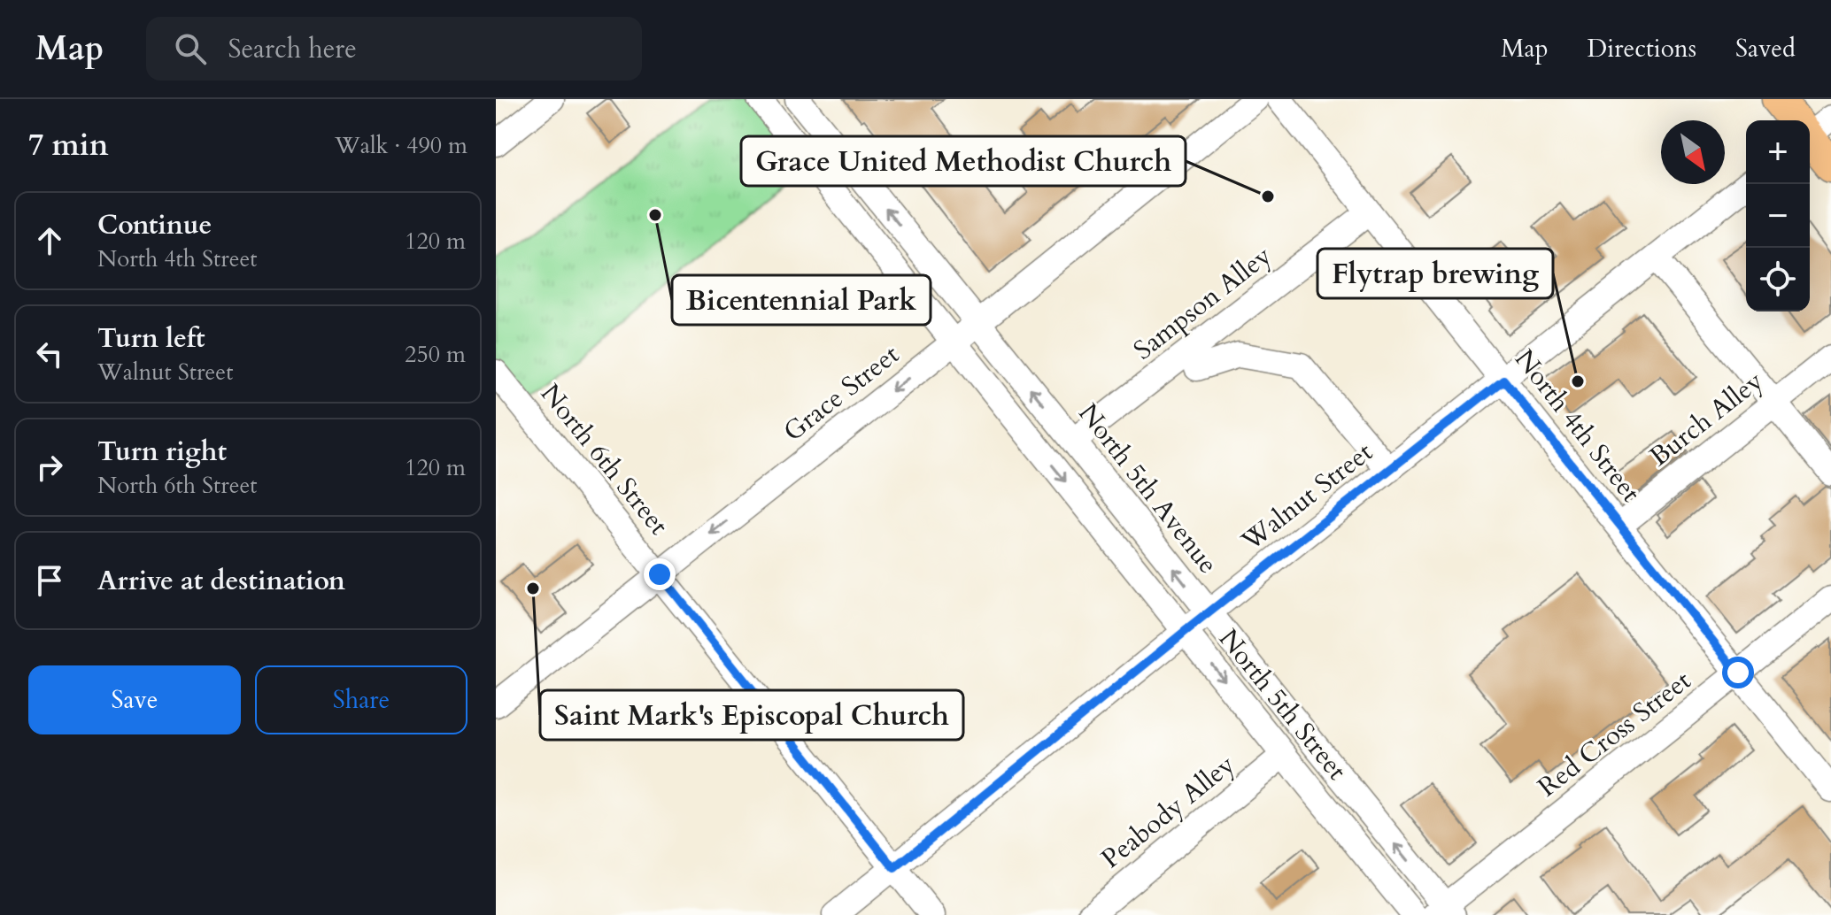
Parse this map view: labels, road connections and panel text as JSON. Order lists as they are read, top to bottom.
{
  "streets": {
    "street": [
      "Sampson Alley",
      "Grace Street",
      "Burch Alley",
      "North 4th Street",
      "North 6th Street",
      "North 5th Avenue",
      "Walnut Street",
      "North 5th Street",
      "Red Cross Street",
      "Peabody Alley"
    ]
  },
  "crossings": [
    ["Sampson Alley", "North 4th Street"],
    ["Sampson Alley", "North 5th Avenue"],
    ["Grace Street", "North 6th Street"],
    ["Grace Street", "North 5th Avenue"],
    ["Grace Street", "North 5th Street"],
    ["Burch Alley", "North 4th Street"],
    ["North 4th Street", "Walnut Street"],
    ["North 4th Street", "Red Cross Street"],
    ["North 6th Street", "Walnut Street"],
    ["North 5th Avenue", "Walnut Street"],
    ["North 5th Avenue", "Red Cross Street"],
    ["Walnut Street", "North 5th Street"],
    ["North 5th Street", "Peabody Alley"]
  ],
  "one_way": ["Grace Street", "North 5th Avenue", "North 5th Street"],
  "places": [
    "Grace United Methodist Church",
    "Bicentennial Park",
    "Flytrap brewing",
    "Saint Mark's Episcopal Church"
  ],
  "north": "bottom right",
  "page": {
    "header": "Map",
    "search": "Search here",
    "nav": ["Map", "Directions", "Saved"],
    "heading": ["7 min", "Walk · 490 m"],
    "map_buttons": ["+", "−"],
    "list": [
      ["Continue", "North 4th Street", "120 m"],
      ["Turn left", "Walnut Street", "250 m"],
      ["Turn right", "North 6th Street", "120 m"],
      "Arrive at destination"
    ],
    "buttons": ["Save", "Share"]
  }
}
